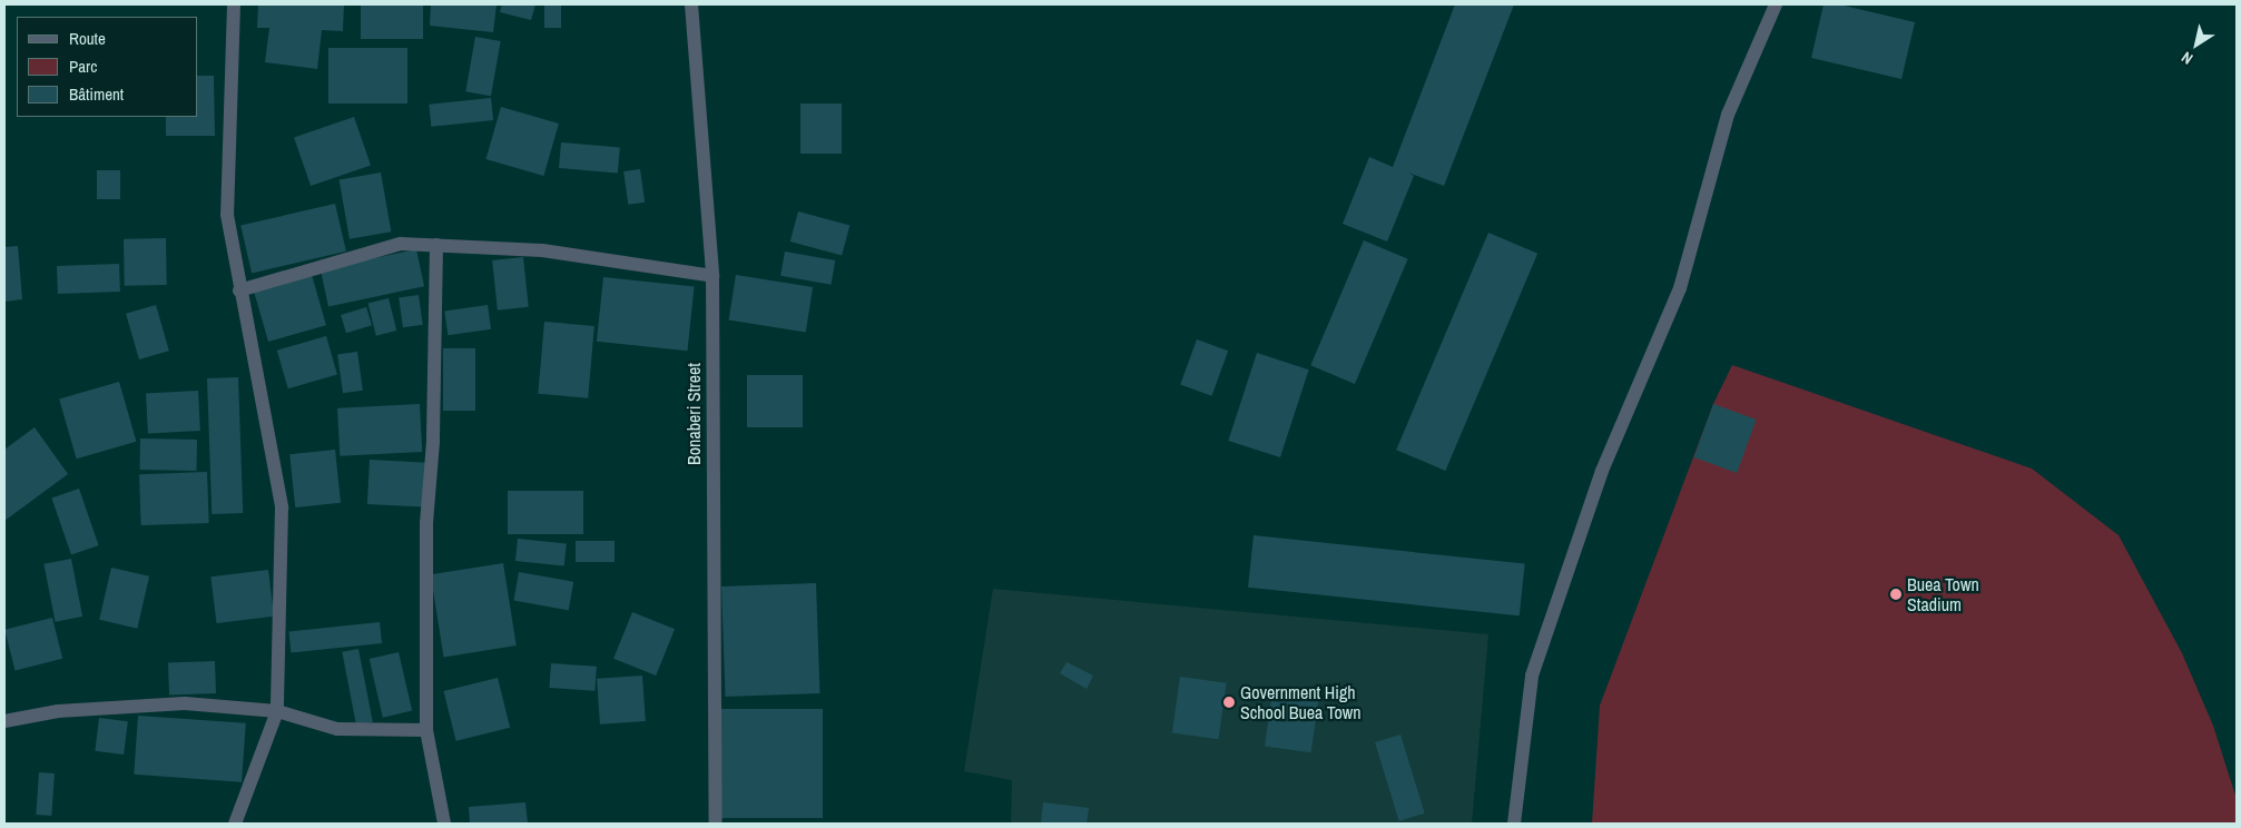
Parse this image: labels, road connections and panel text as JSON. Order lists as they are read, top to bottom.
{
  "streets": {
    "street": ["Bonaberi Street"]
  },
  "places": ["Buea Town Stadium", "Government High School Buea Town"],
  "legend": ["Route", "Parc", "Bâtiment"],
  "north": "bottom left"
}
